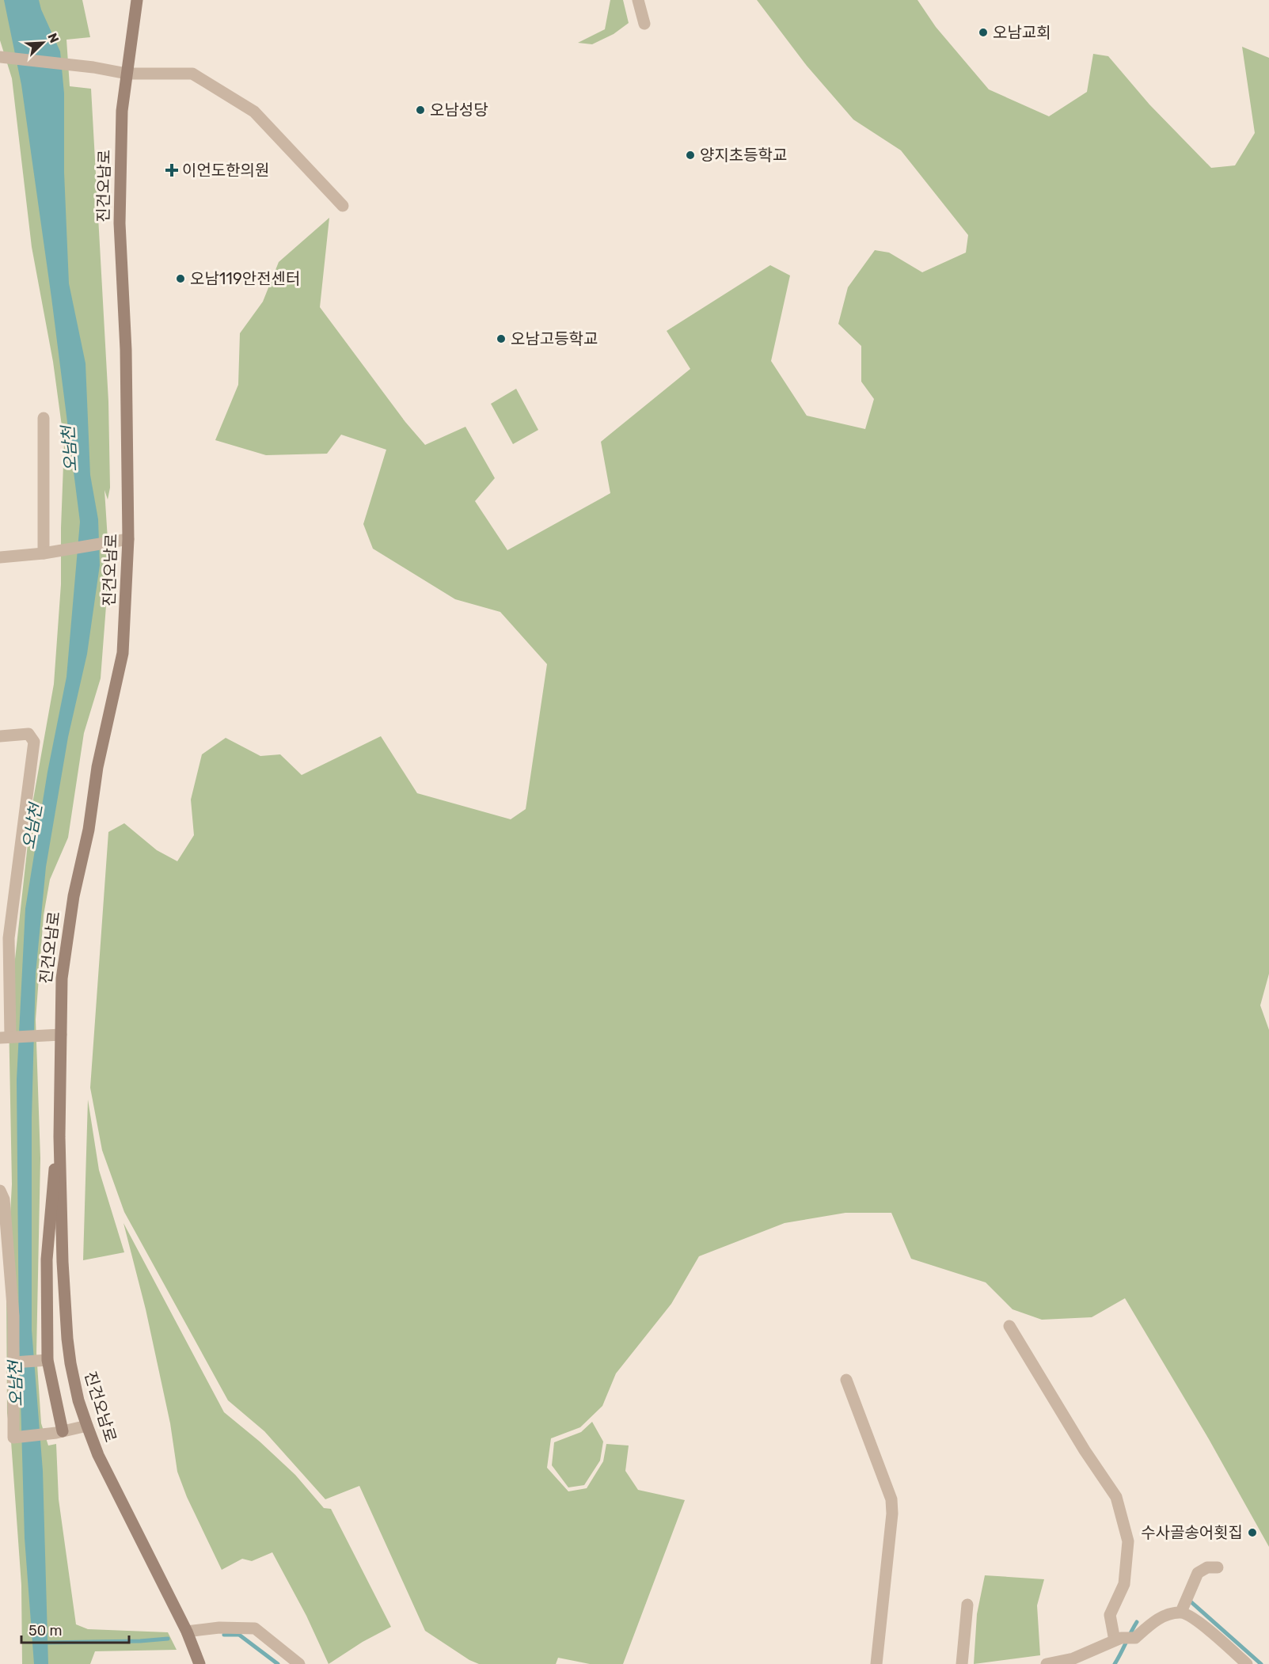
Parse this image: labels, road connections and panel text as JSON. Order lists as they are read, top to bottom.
{
  "streets": {
    "main road": ["진건오남로"]
  },
  "water": ["오남천"],
  "places": {
    "other": [
      "오남교회",
      "오남성당",
      "양지초등학교",
      "오남119안전센터",
      "오남고등학교",
      "수사골송어횟집"
    ],
    "health": ["이언도한의원"]
  },
  "scale_bar": "50 m",
  "north": "top right"
}
